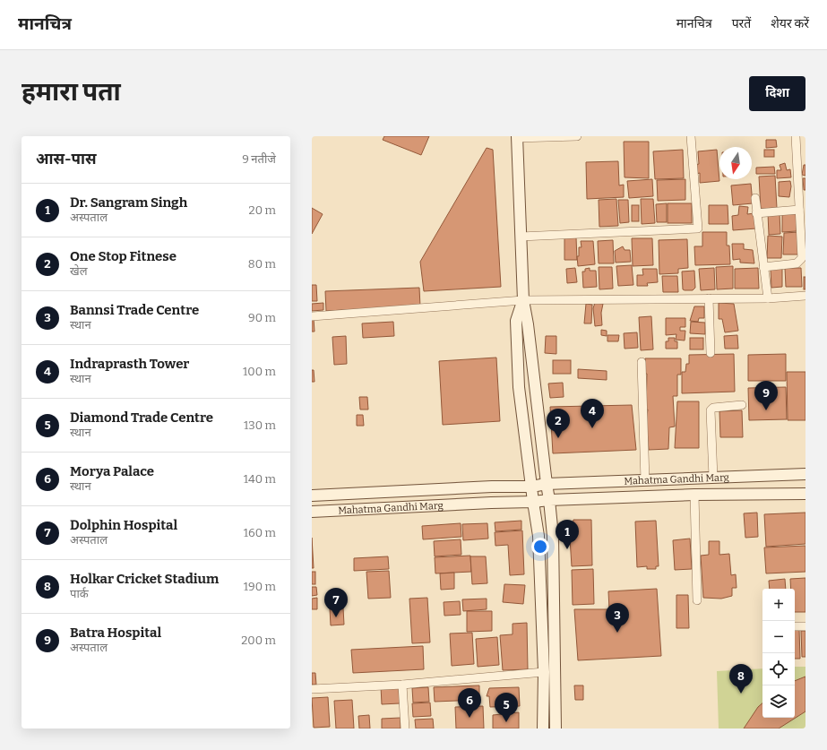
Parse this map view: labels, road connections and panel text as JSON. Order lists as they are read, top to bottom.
{
  "streets": {
    "main road": ["Mahatma Gandhi Marg"]
  },
  "north": "bottom",
  "page": {
    "header": "मानचित्र",
    "nav": ["मानचित्र", "परतें", "शेयर करें"],
    "buttons": "दिशा",
    "title": "हमारा पता",
    "heading": ["आस-पास", "9 नतीजे"],
    "list": [
      {
        "mark": "1",
        "name": "Dr. Sangram Singh",
        "note": "अस्पताल",
        "value": "20 m"
      },
      {
        "mark": "2",
        "name": "One Stop Fitnese",
        "note": "खेल",
        "value": "80 m"
      },
      {
        "mark": "3",
        "name": "Bannsi Trade Centre",
        "note": "स्थान",
        "value": "90 m"
      },
      {
        "mark": "4",
        "name": "Indraprasth Tower",
        "note": "स्थान",
        "value": "100 m"
      },
      {
        "mark": "5",
        "name": "Diamond Trade Centre",
        "note": "स्थान",
        "value": "130 m"
      },
      {
        "mark": "6",
        "name": "Morya Palace",
        "note": "स्थान",
        "value": "140 m"
      },
      {
        "mark": "7",
        "name": "Dolphin Hospital",
        "note": "अस्पताल",
        "value": "160 m"
      },
      {
        "mark": "8",
        "name": "Holkar Cricket Stadium",
        "note": "पार्क",
        "value": "190 m"
      },
      {
        "mark": "9",
        "name": "Batra Hospital",
        "note": "अस्पताल",
        "value": "200 m"
      }
    ],
    "pins": [
      "9",
      "4",
      "2",
      "1",
      "7",
      "3",
      "8",
      "6",
      "5"
    ],
    "map_buttons": ["+", "−"]
  }
}
